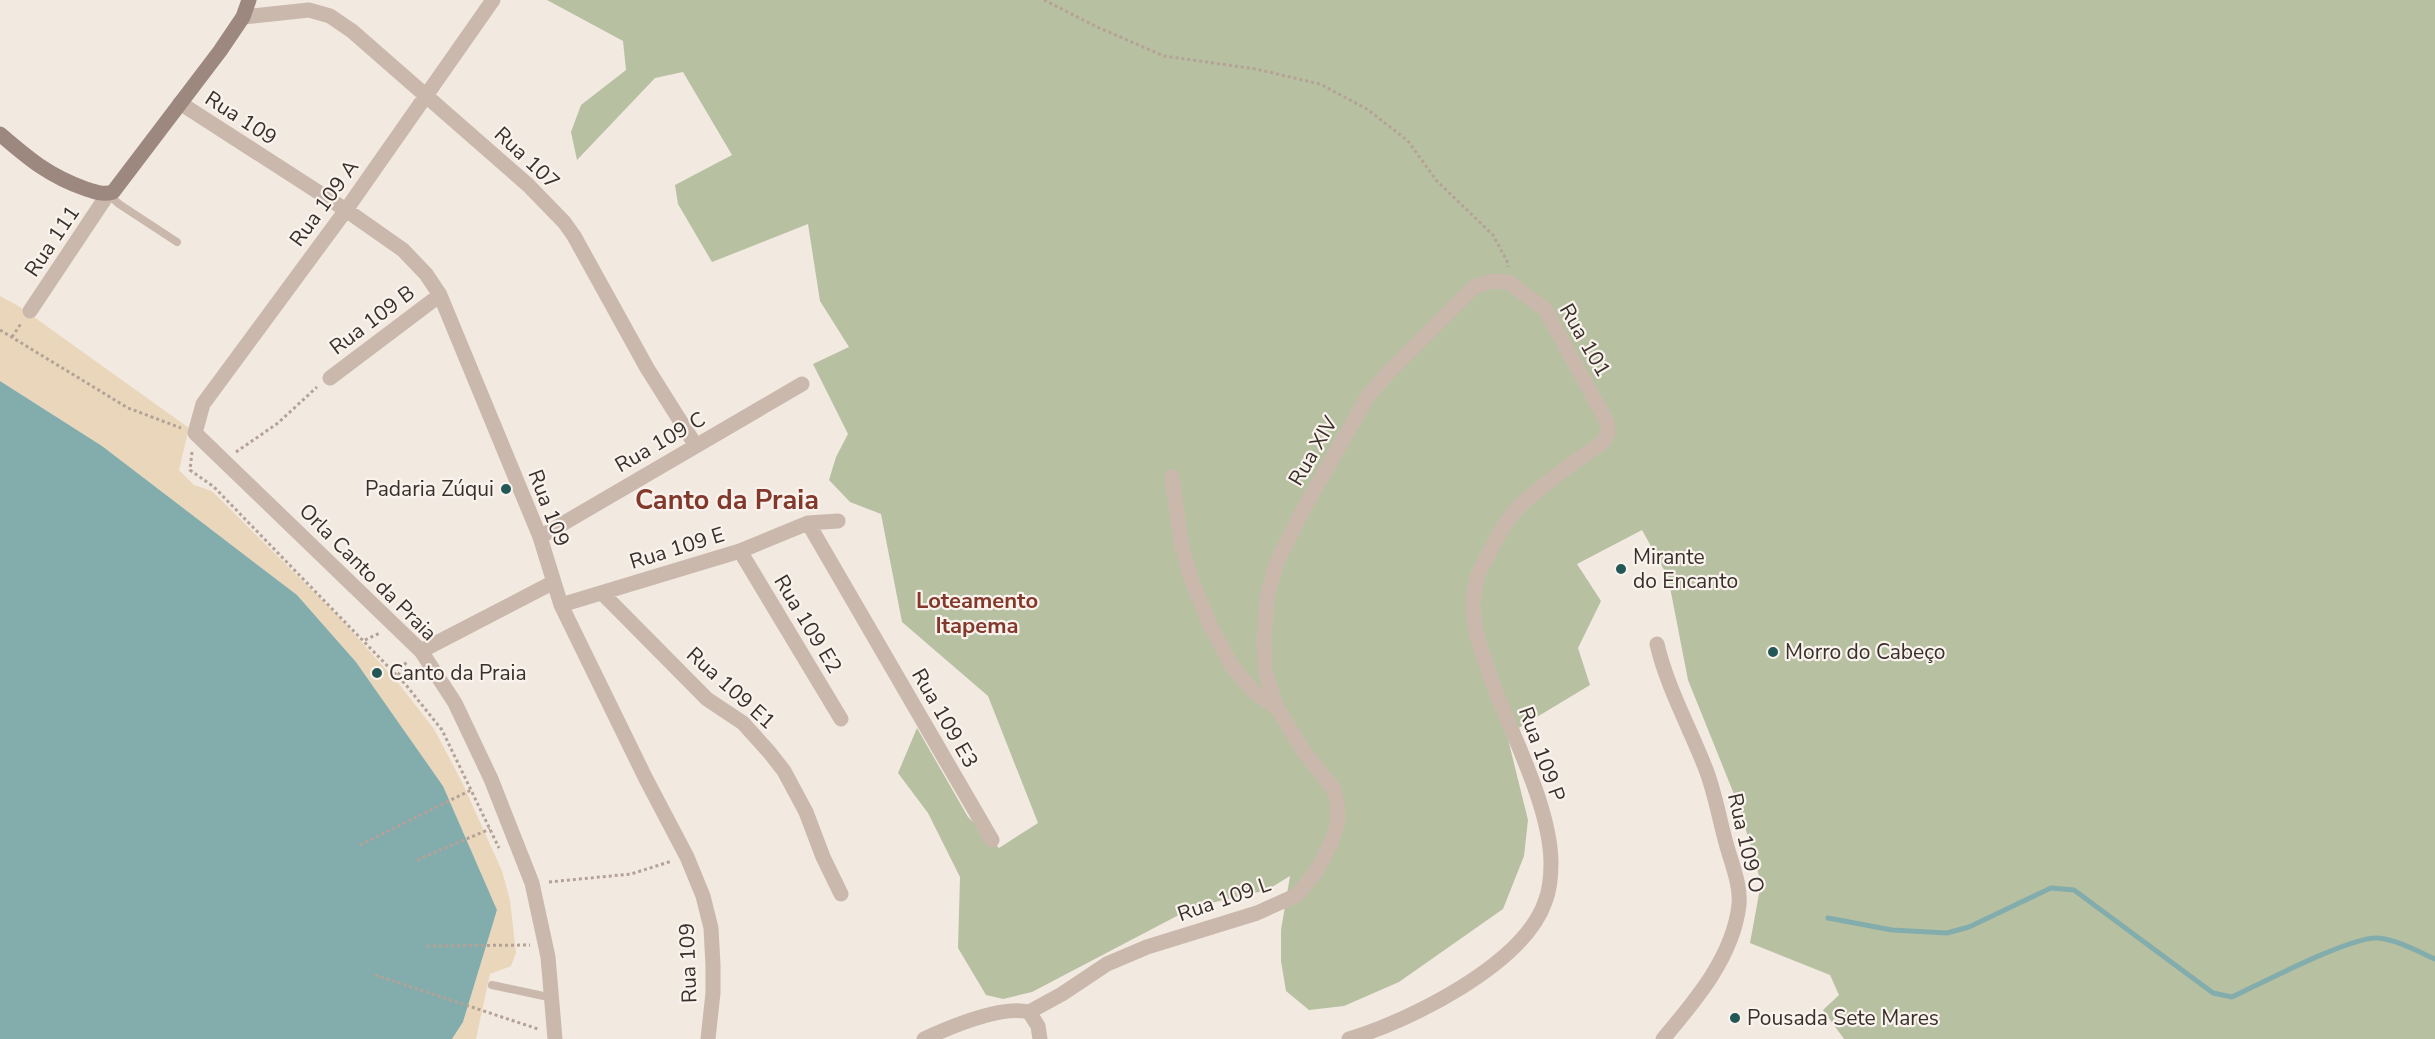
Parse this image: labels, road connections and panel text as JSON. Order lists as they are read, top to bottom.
{
  "streets": {
    "street": [
      "Rua 109",
      "Rua 107",
      "Rua 109 A",
      "Rua 111",
      "Rua 109 B",
      "Rua 101",
      "Rua 109 C",
      "Rua XIV",
      "Rua 109 E",
      "Orla Canto da Praia",
      "Rua 109 E2",
      "Rua 109 E1",
      "Rua 109 E3",
      "Rua 109 P",
      "Rua 109 O",
      "Rua 109 L"
    ]
  },
  "crossings": [
    ["Rua 109", "Rua 109 A"],
    ["Rua 109", "Rua 109 B"],
    ["Rua 109", "Rua 109 C"],
    ["Rua 109", "Rua 109 E"],
    ["Rua 107", "Rua 109 A"],
    ["Rua 107", "Rua 109 C"],
    ["Rua 109 A", "Orla Canto da Praia"],
    ["Rua 101", "Rua XIV"],
    ["Rua 101", "Rua 109 P"],
    ["Rua XIV", "Rua 109 L"],
    ["Rua 109 E", "Rua 109 E2"],
    ["Rua 109 E", "Rua 109 E1"],
    ["Rua 109 E", "Rua 109 E3"]
  ],
  "districts": ["Canto da Praia", "Loteamento Itapema"],
  "places": [
    "Padaria Zúqui",
    "Mirante do Encanto",
    "Morro do Cabeço",
    "Canto da Praia",
    "Pousada Sete Mares"
  ]
}
